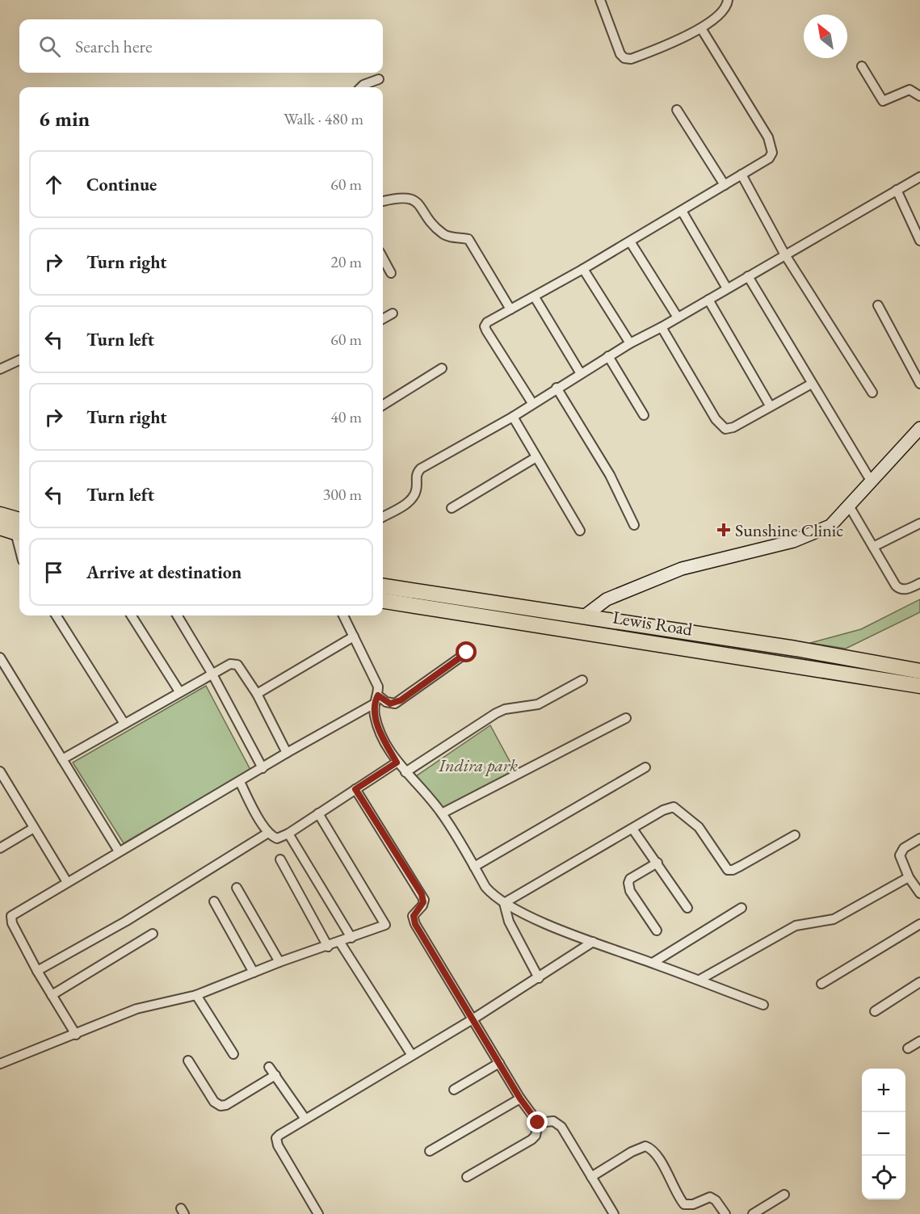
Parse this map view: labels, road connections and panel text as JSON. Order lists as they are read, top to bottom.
{
  "streets": {
    "main road": ["Lewis Road"]
  },
  "parks": ["Indira park"],
  "places": {
    "health": ["Sunshine Clinic"]
  },
  "north": "top left",
  "page": {
    "search": "Search here",
    "heading": ["6 min", "Walk · 480 m"],
    "list": [
      ["Continue", "60 m"],
      ["Turn right", "20 m"],
      ["Turn left", "60 m"],
      ["Turn right", "40 m"],
      ["Turn left", "300 m"],
      "Arrive at destination"
    ],
    "map_buttons": ["+", "−"]
  }
}
